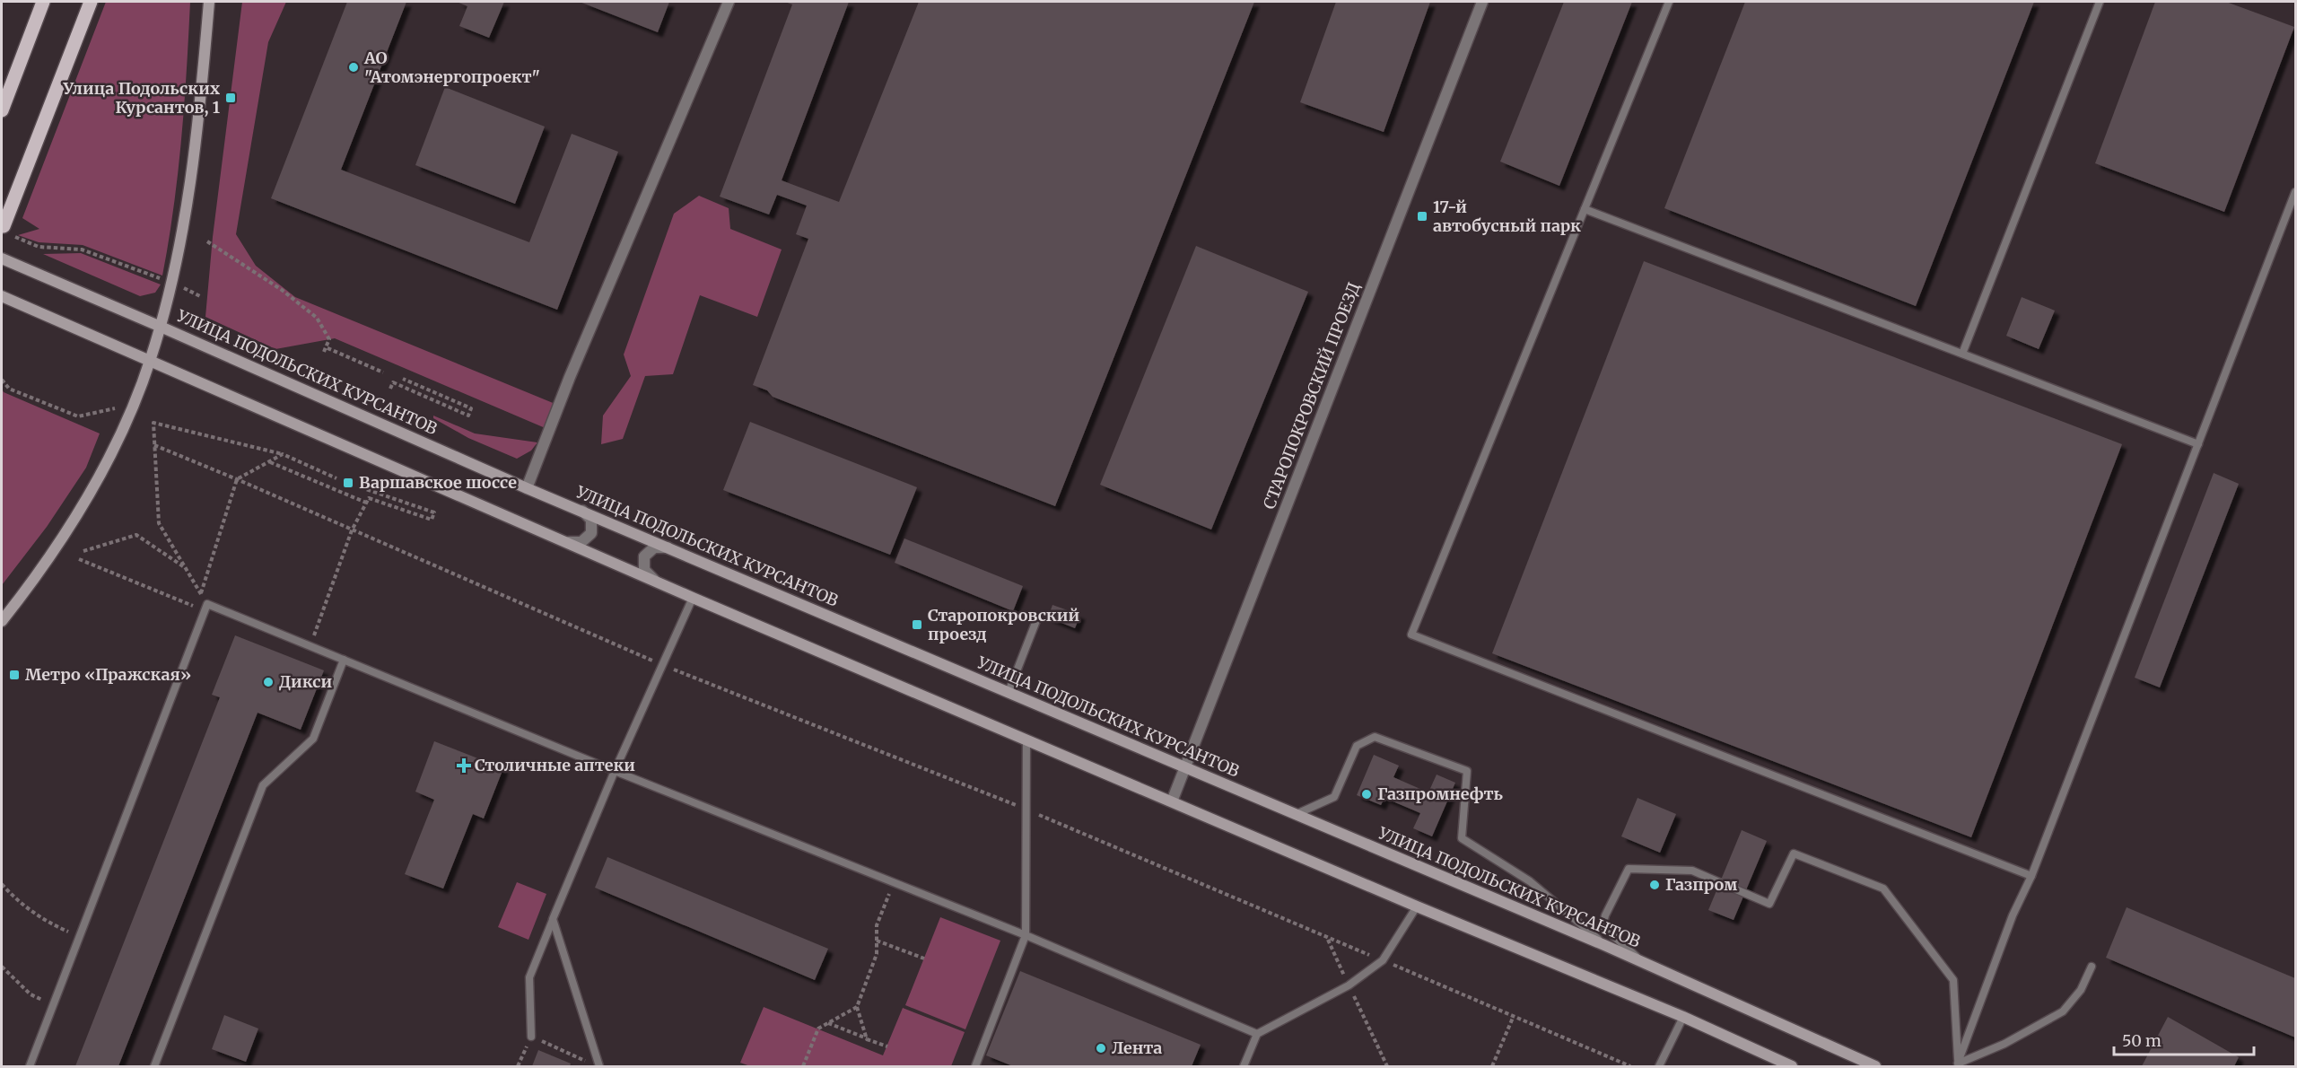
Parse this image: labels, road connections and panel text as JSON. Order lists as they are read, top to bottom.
{
  "streets": {
    "main road": ["УЛИЦА ПОДОЛЬСКИХ КУРСАНТОВ"],
    "street": ["СТАРОПОКРОВСКИЙ ПРОЕЗД"]
  },
  "crossings": [
    ["УЛИЦА ПОДОЛЬСКИХ КУРСАНТОВ", "СТАРОПОКРОВСКИЙ ПРОЕЗД"]
  ],
  "places": {
    "other": [
      "АО \"Атомэнергопроект\"",
      "Дикси",
      "Газпромнефть",
      "Газпром",
      "Лента"
    ],
    "transit": [
      "Улица Подольских Курсантов, 1",
      "17-й автобусный парк",
      "Варшавское шоссе",
      "Старопокровский проезд",
      "Метро «Пражская»"
    ],
    "health": ["Столичные аптеки"]
  },
  "scale_bar": "50 m"
}
